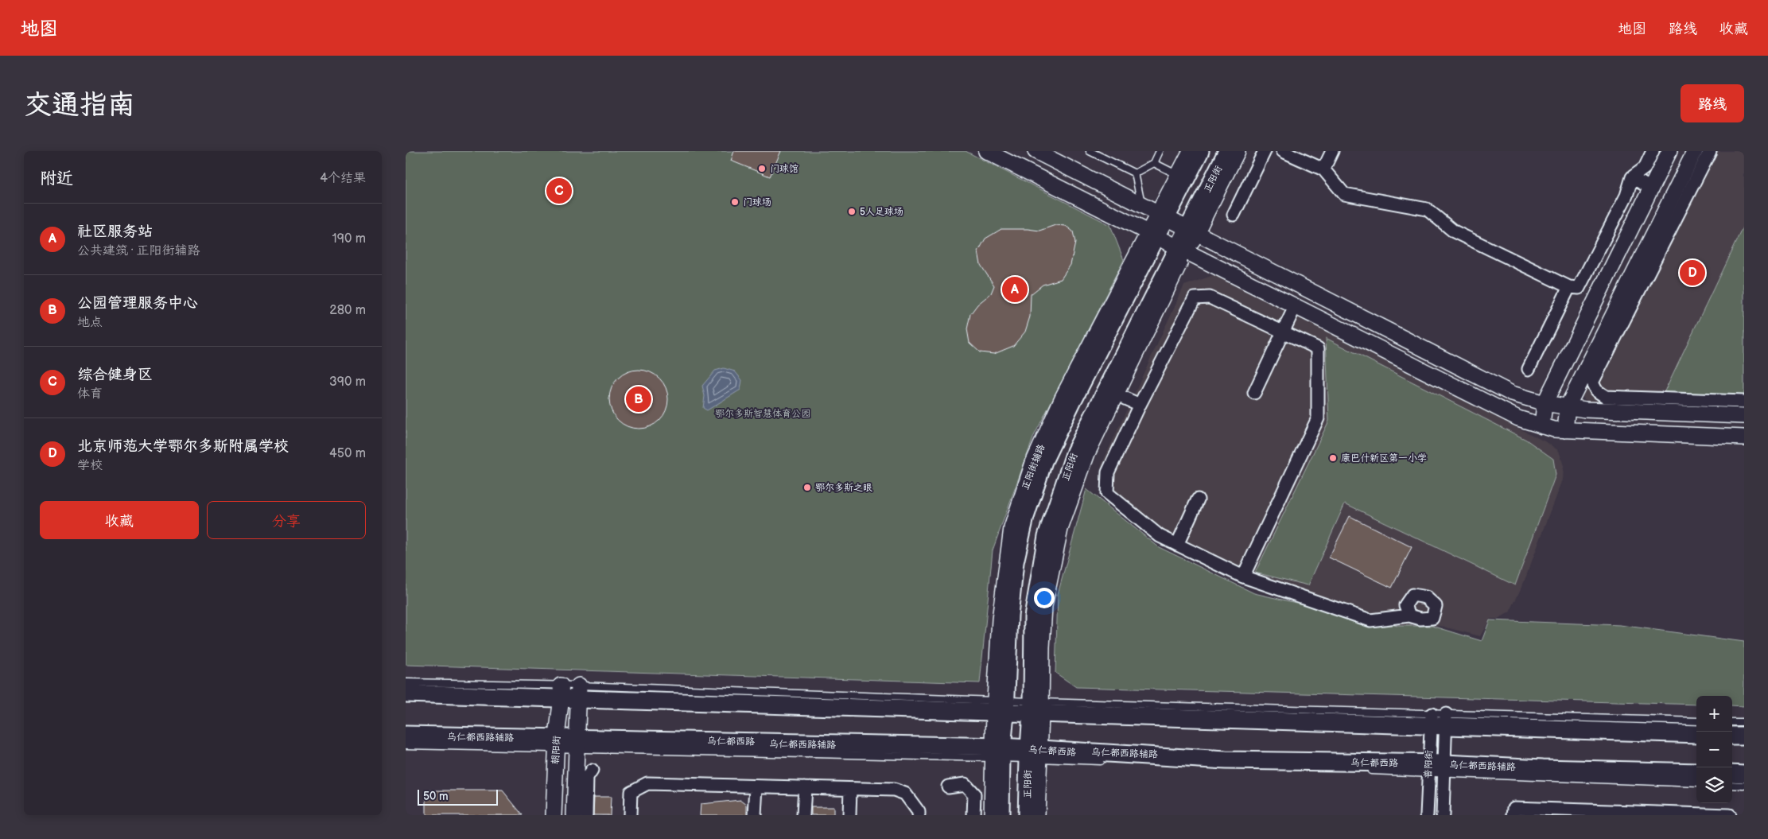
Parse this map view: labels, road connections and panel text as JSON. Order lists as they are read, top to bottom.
{
  "streets": {
    "main road": ["正阳街", "乌仁都西路"],
    "street": ["朝阳街", "普阳街"],
    "lane": ["乌仁都西路辅路"]
  },
  "crossings": [
    ["正阳街", "乌仁都西路辅路"],
    ["正阳街", "乌仁都西路"],
    ["乌仁都西路辅路", "乌仁都西路"],
    ["乌仁都西路辅路", "朝阳街"],
    ["乌仁都西路辅路", "普阳街"],
    ["乌仁都西路", "朝阳街"],
    ["乌仁都西路", "普阳街"]
  ],
  "parks": ["鄂尔多斯智慧体育公园"],
  "places": [
    "门球馆",
    "门球场",
    "5人足球场",
    "康巴什新区第一小学",
    "鄂尔多斯之眼"
  ],
  "scale_bar": "50 m",
  "page": {
    "header": "地图",
    "nav": ["地图", "路线", "收藏"],
    "buttons": [
      "路线",
      ["收藏", "分享"]
    ],
    "title": "交通指南",
    "heading": ["附近", "4个结果"],
    "pins": [
      "C",
      "D",
      "A",
      "B"
    ],
    "list": [
      {
        "mark": "A",
        "name": "社区服务站",
        "note": "公共建筑 · 正阳街辅路",
        "value": "190 m"
      },
      {
        "mark": "B",
        "name": "公园管理服务中心",
        "note": "地点",
        "value": "280 m"
      },
      {
        "mark": "C",
        "name": "综合健身区",
        "note": "体育",
        "value": "390 m"
      },
      {
        "mark": "D",
        "name": "北京师范大学鄂尔多斯附属学校",
        "note": "学校",
        "value": "450 m"
      }
    ],
    "map_buttons": ["+", "−"],
    "scale": "50 m"
  }
}
